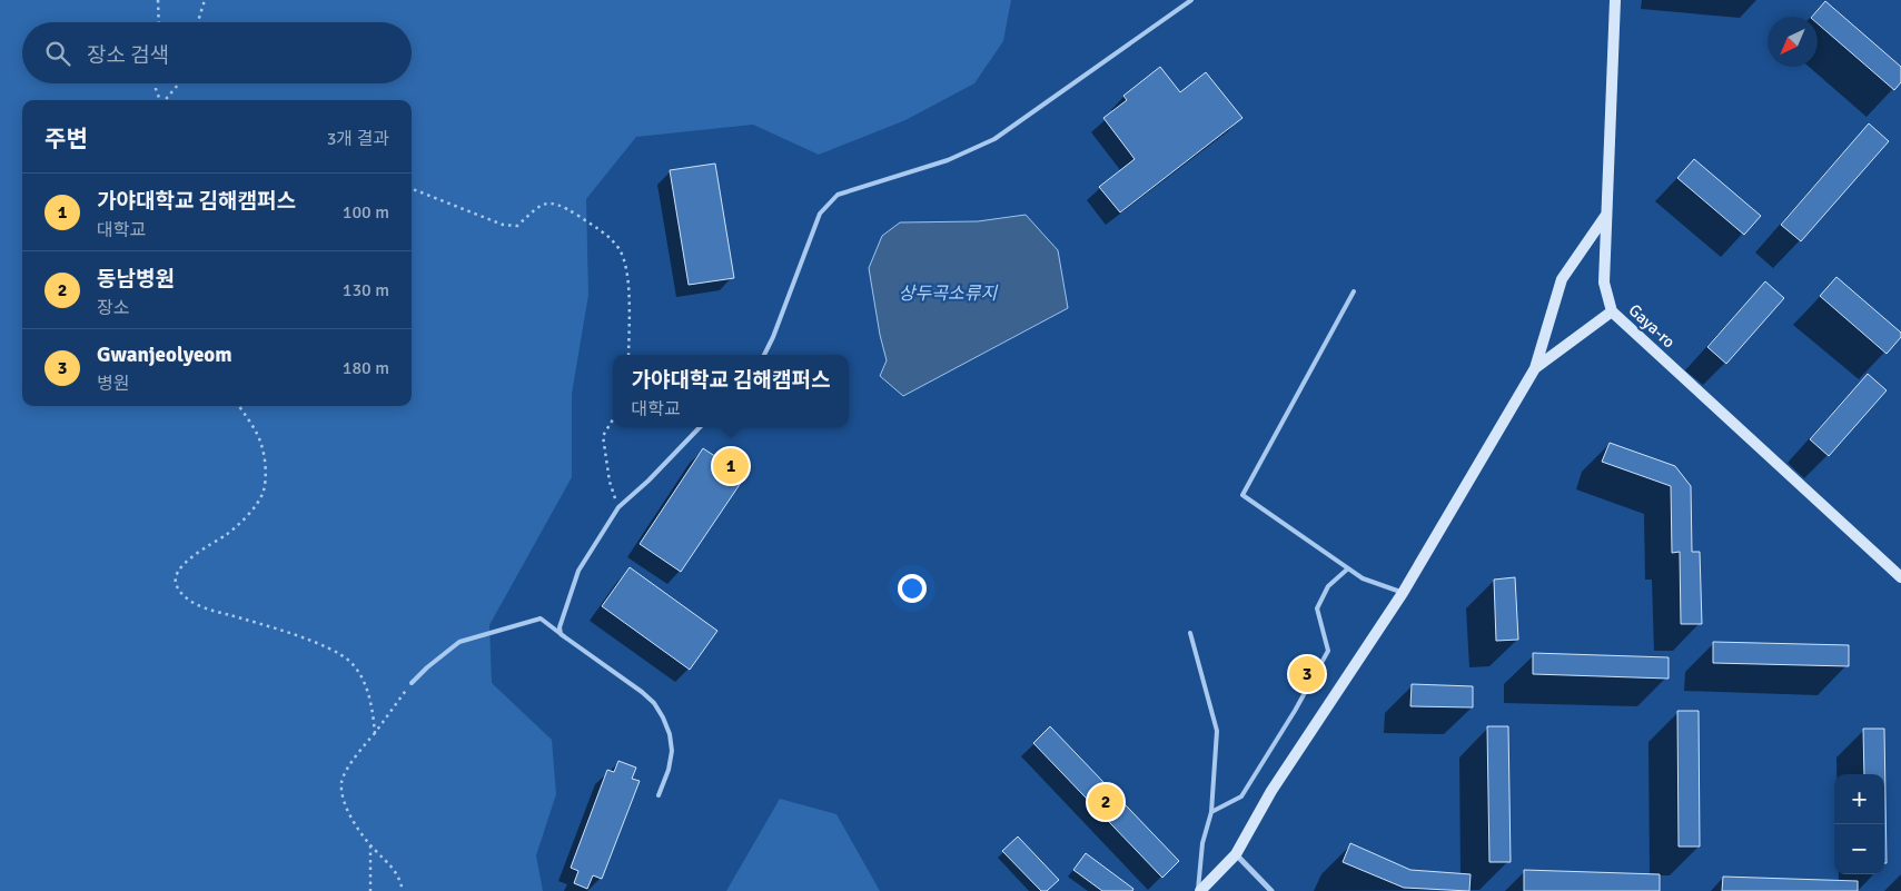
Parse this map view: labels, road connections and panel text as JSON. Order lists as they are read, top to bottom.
{
  "streets": {
    "street": ["Gaya-ro"]
  },
  "water": ["상두곡소류지"],
  "north": "bottom left",
  "page": {
    "search": "장소 검색",
    "heading": ["주변", "3개 결과"],
    "list": [
      {
        "mark": "1",
        "name": "가야대학교 김해캠퍼스",
        "note": "대학교",
        "value": "100 m"
      },
      {
        "mark": "2",
        "name": "동남병원",
        "note": "장소",
        "value": "130 m"
      },
      {
        "mark": "3",
        "name": "Gwanjeolyeom",
        "note": "병원",
        "value": "180 m"
      }
    ],
    "popup": ["가야대학교 김해캠퍼스", "대학교"],
    "pins": ["1", "3", "2"],
    "map_buttons": ["+", "−"]
  }
}
